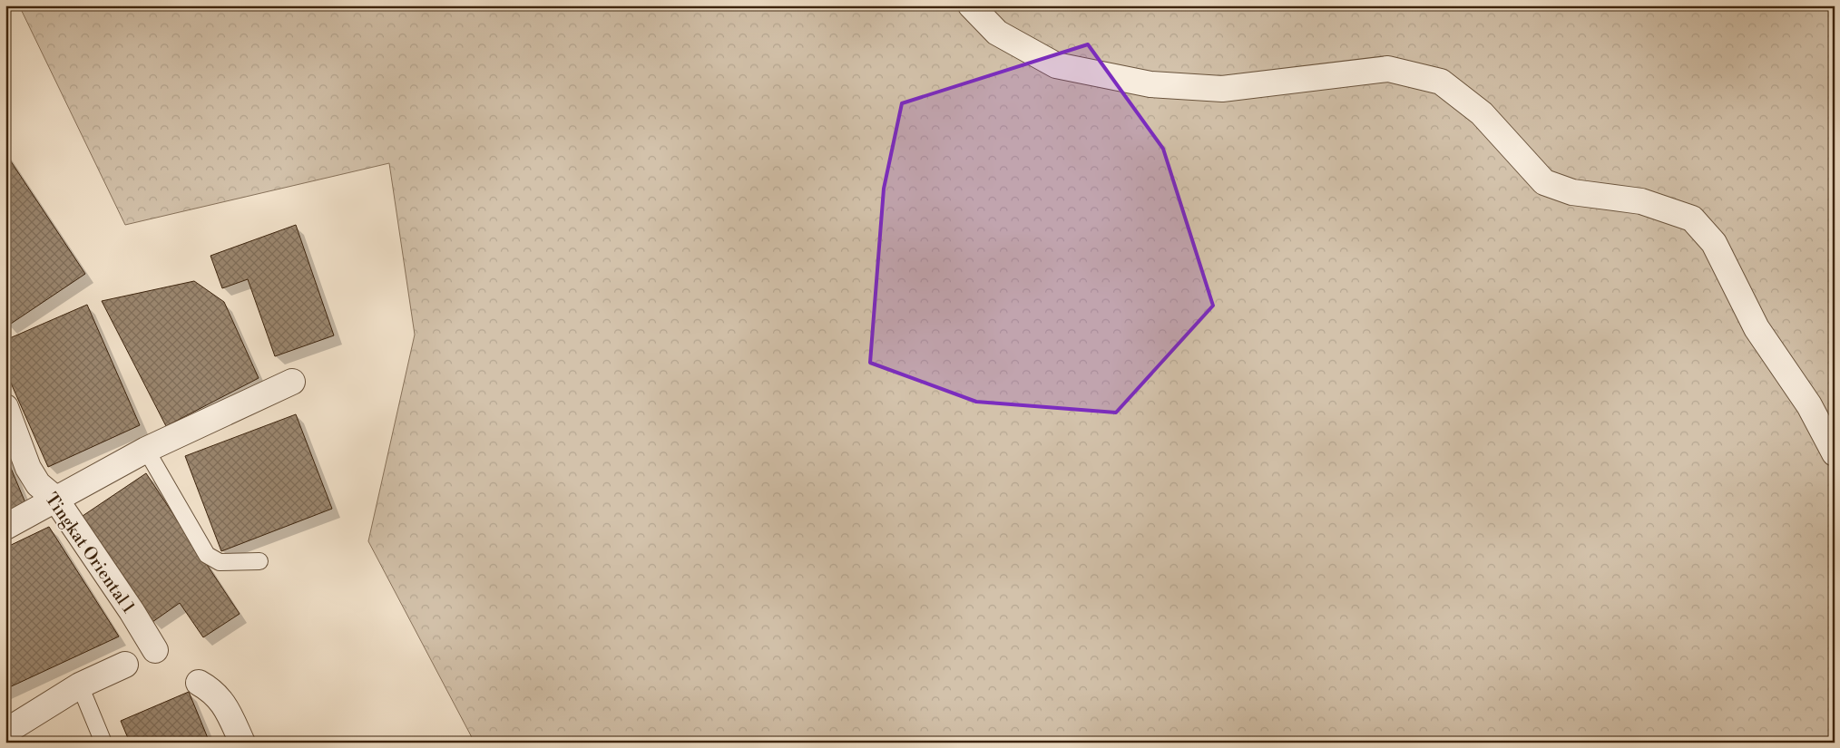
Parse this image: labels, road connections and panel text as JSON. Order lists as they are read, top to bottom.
{
  "streets": {
    "street": ["Tingkat Oriental 1"]
  }
}
